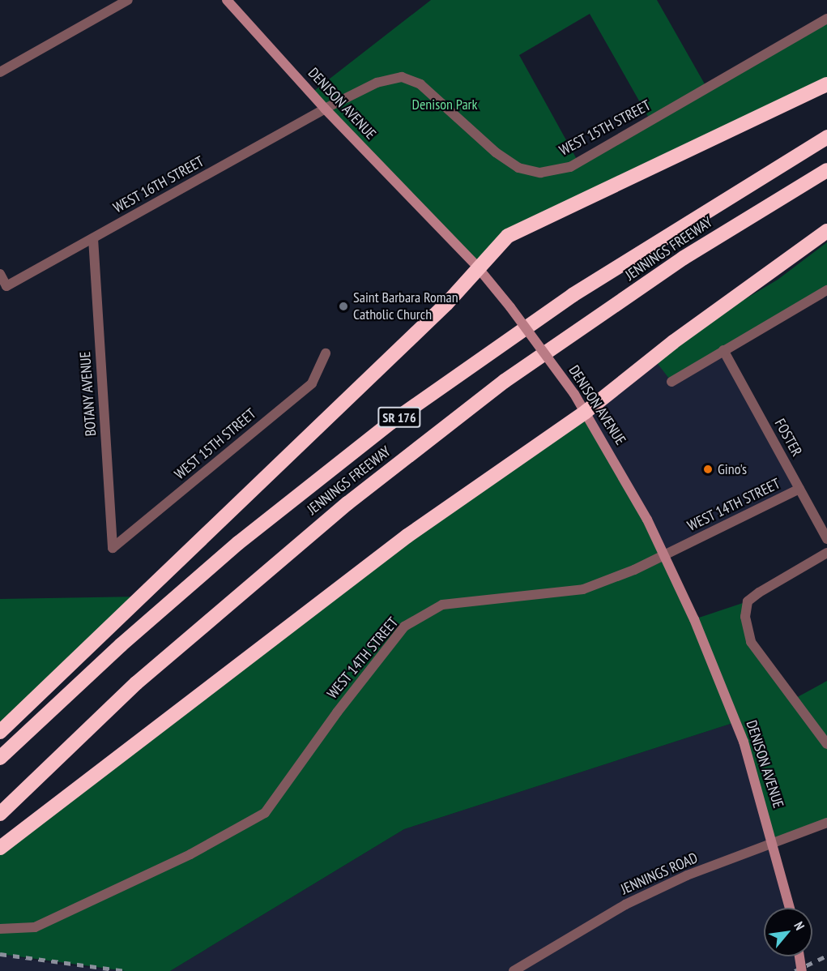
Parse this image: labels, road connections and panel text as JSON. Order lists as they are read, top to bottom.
{
  "streets": {
    "highway": ["JENNINGS FREEWAY", "SR 176"],
    "main road": ["DENISON AVENUE"],
    "street": [
      "WEST 15TH STREET",
      "WEST 16TH STREET",
      "BOTANY AVENUE",
      "FOSTER",
      "WEST 14TH STREET",
      "JENNINGS ROAD"
    ]
  },
  "crossings": [
    ["DENISON AVENUE", "WEST 15TH STREET"],
    ["DENISON AVENUE", "WEST 16TH STREET"],
    ["DENISON AVENUE", "WEST 14TH STREET"],
    ["WEST 15TH STREET", "WEST 16TH STREET"],
    ["WEST 15TH STREET", "BOTANY AVENUE"],
    ["WEST 16TH STREET", "BOTANY AVENUE"],
    ["FOSTER", "WEST 14TH STREET"]
  ],
  "parks": ["Denison Park"],
  "places": ["Saint Barbara Roman Catholic Church", "Gino's"],
  "north": "top right"
}
